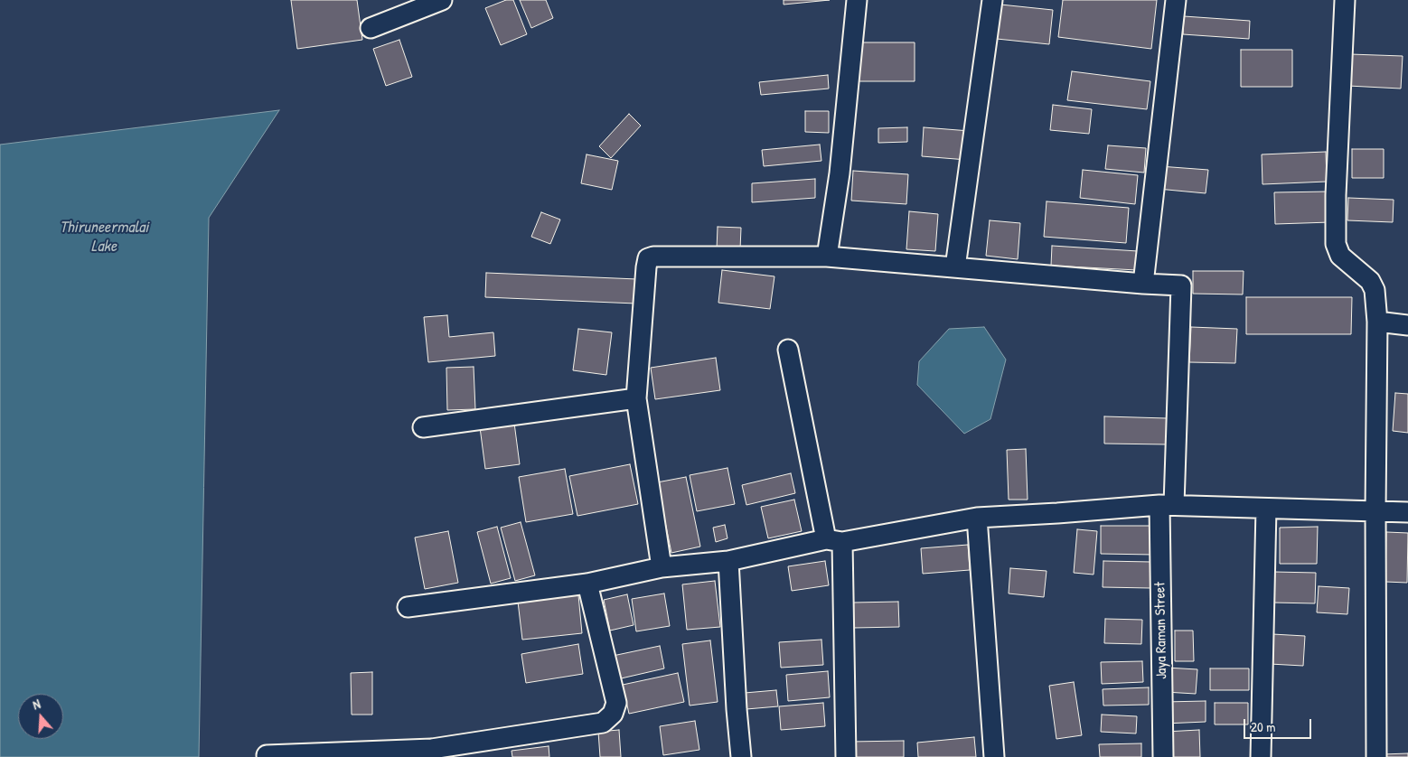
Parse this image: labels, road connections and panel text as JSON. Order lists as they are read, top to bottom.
{
  "streets": {
    "street": ["Jaya Raman Street"]
  },
  "water": ["Thiruneermalai Lake"],
  "scale_bar": "20 m",
  "north": "top"
}
